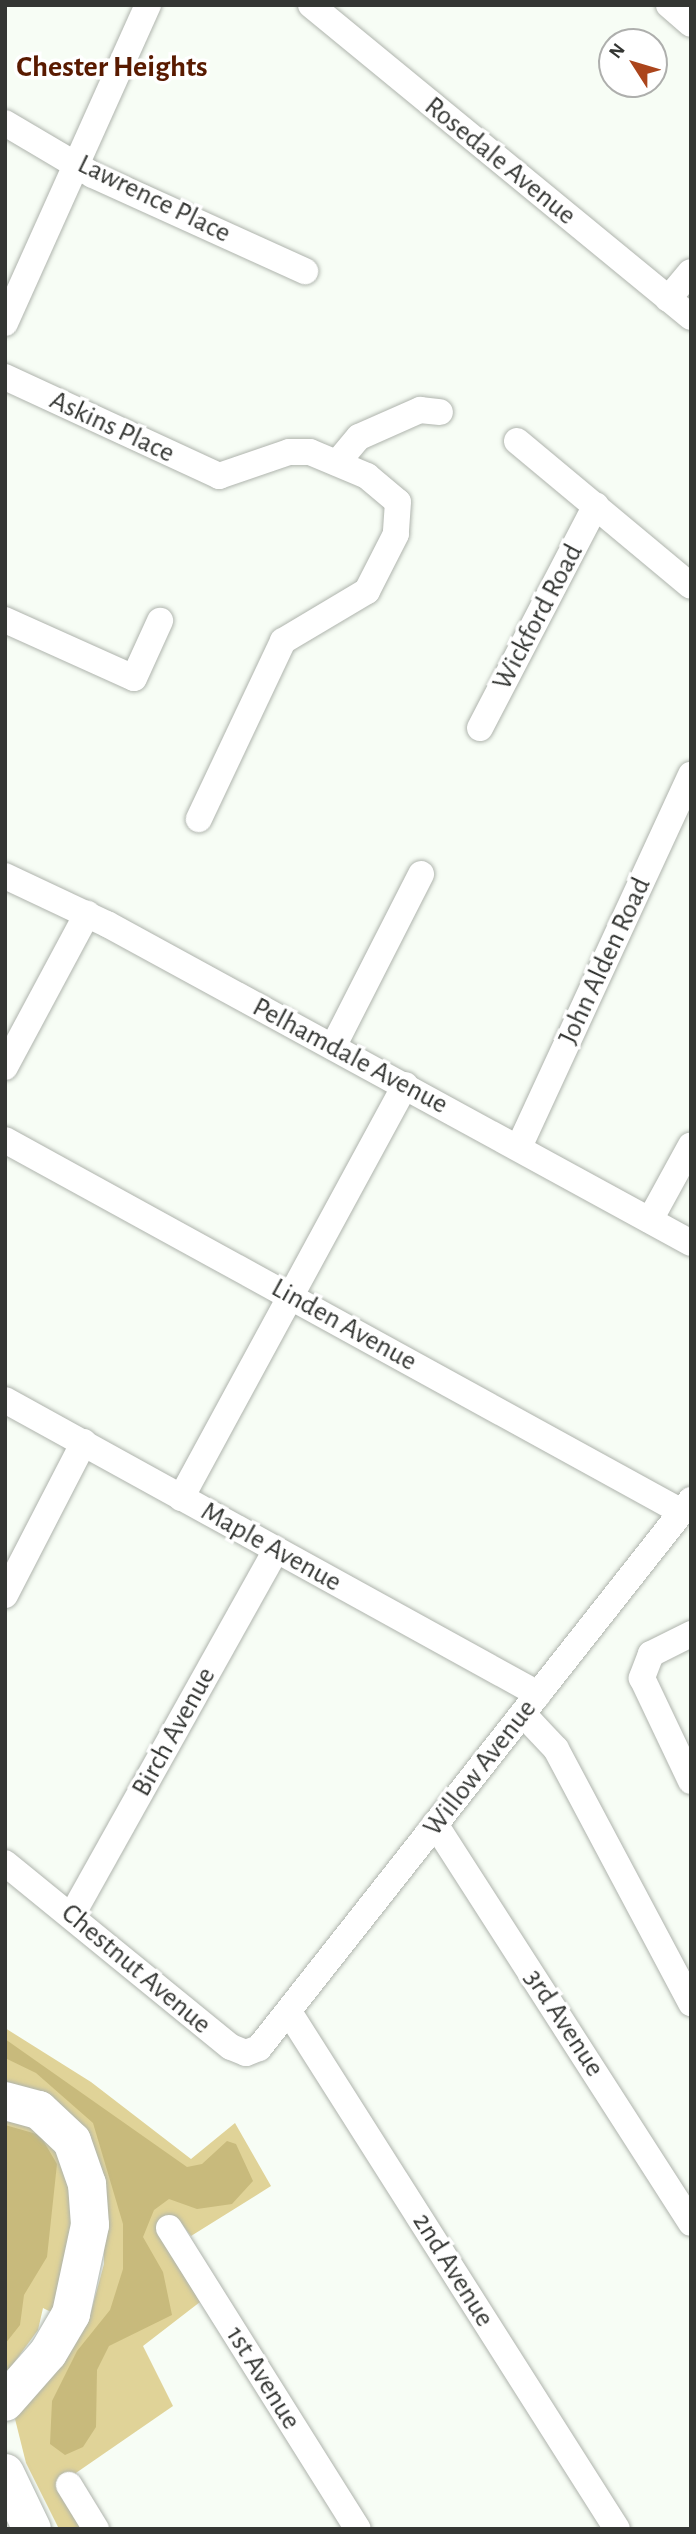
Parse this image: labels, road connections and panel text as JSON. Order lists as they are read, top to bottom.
{
  "streets": {
    "street": [
      "Rosedale Avenue",
      "Lawrence Place",
      "Askins Place",
      "Wickford Road",
      "John Alden Road",
      "Pelhamdale Avenue",
      "Linden Avenue",
      "Maple Avenue",
      "Birch Avenue",
      "Willow Avenue",
      "Chestnut Avenue",
      "3rd Avenue",
      "2nd Avenue",
      "1st Avenue"
    ]
  },
  "crossings": [
    ["John Alden Road", "Pelhamdale Avenue"],
    ["Linden Avenue", "Willow Avenue"],
    ["Maple Avenue", "Birch Avenue"],
    ["Maple Avenue", "Willow Avenue"],
    ["Birch Avenue", "Chestnut Avenue"],
    ["Willow Avenue", "Chestnut Avenue"],
    ["Willow Avenue", "3rd Avenue"],
    ["Willow Avenue", "2nd Avenue"]
  ],
  "districts": ["Chester Heights"],
  "north": "top left"
}
